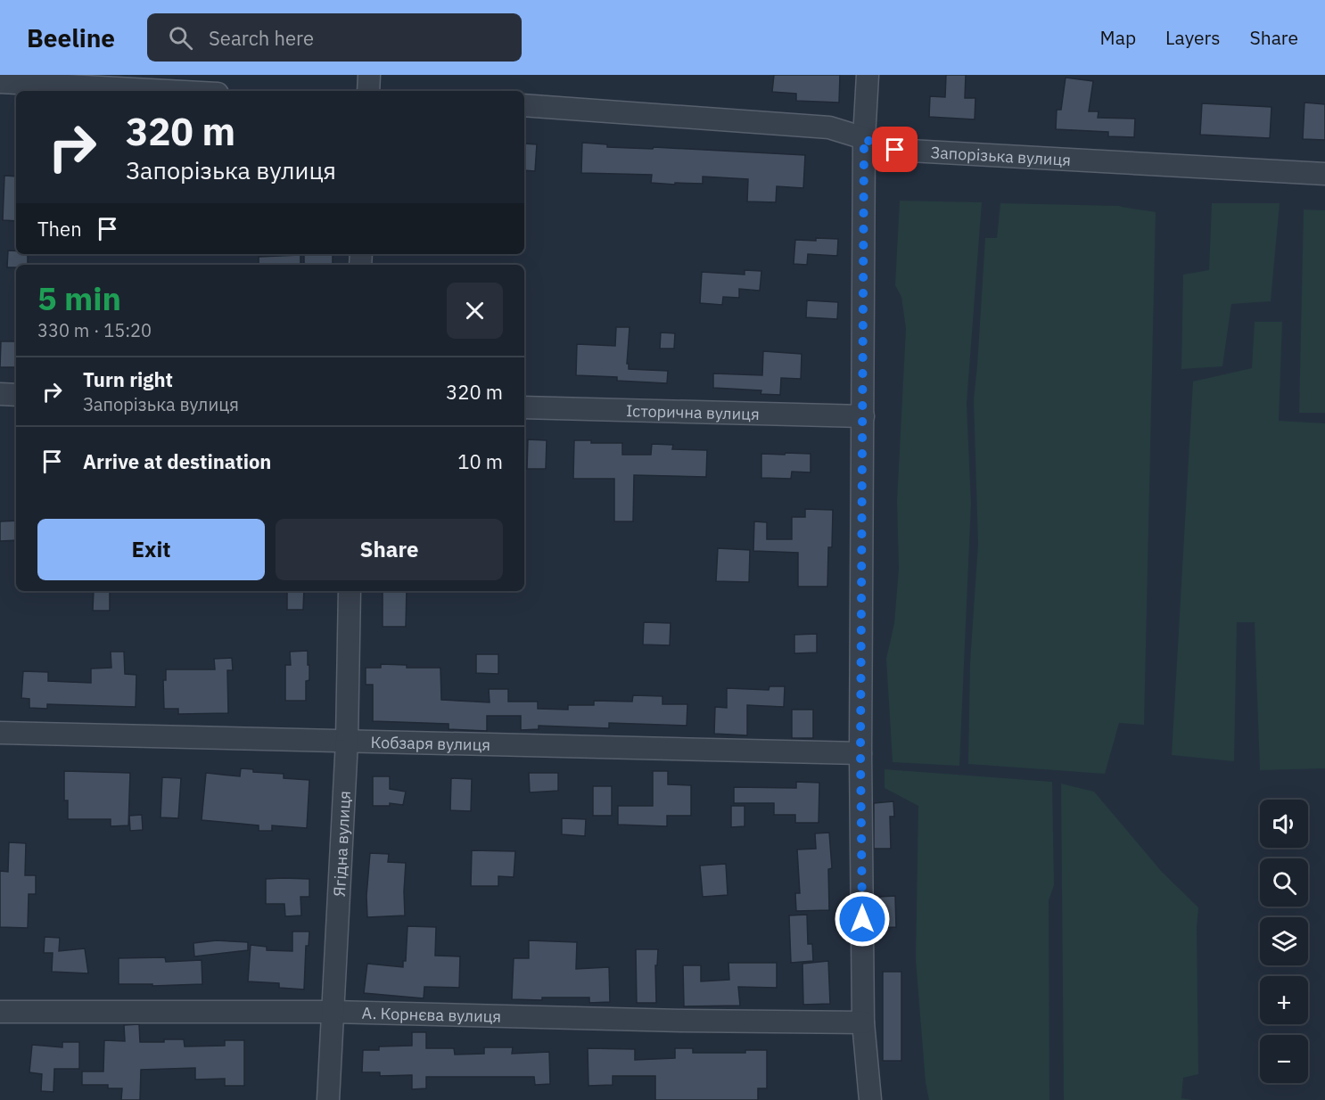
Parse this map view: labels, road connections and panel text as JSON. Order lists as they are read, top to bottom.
{
  "streets": {
    "street": [
      "Запорізька вулиця",
      "Історична вулиця",
      "Кобзаря вулиця",
      "Ягідна вулиця",
      "А. Корнєва вулиця"
    ]
  },
  "crossings": [
    ["Кобзаря вулиця", "Ягідна вулиця"],
    ["Ягідна вулиця", "А. Корнєва вулиця"]
  ],
  "page": {
    "header": "Beeline",
    "search": "Search here",
    "nav": ["Map", "Layers", "Share"],
    "turn": ["320 m", "Запорізька вулиця"],
    "then": "Then",
    "heading": ["5 min", "330 m · 15:20"],
    "list": [
      {
        "name": "Turn right",
        "note": "Запорізька вулиця",
        "value": "320 m"
      },
      {
        "name": "Arrive at destination",
        "value": "10 m"
      }
    ],
    "buttons": ["Exit", "Share"],
    "map_buttons": ["+", "−"]
  }
}
